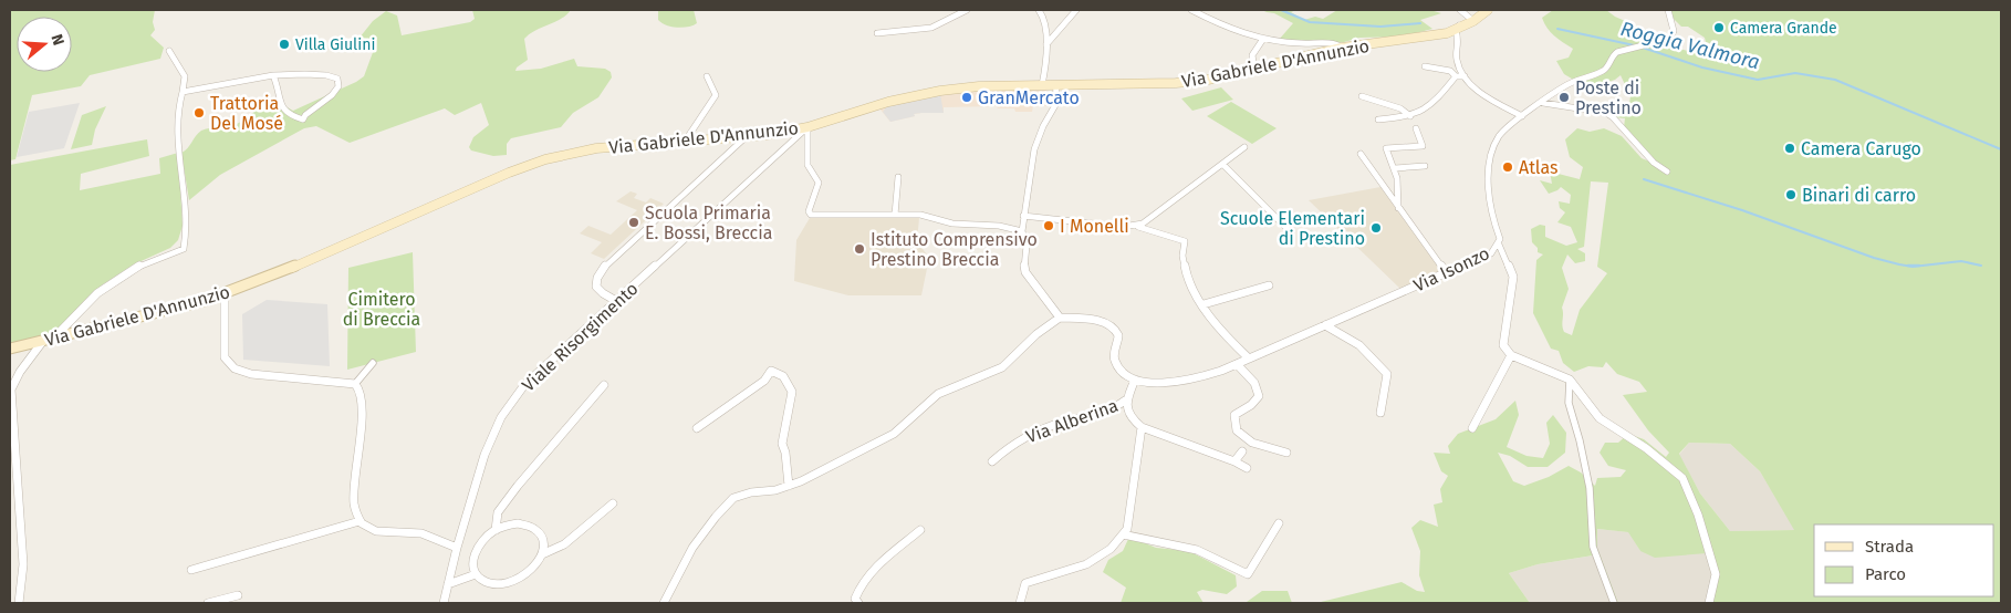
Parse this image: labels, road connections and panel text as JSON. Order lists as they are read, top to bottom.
{
  "streets": {
    "main road": ["Via Gabriele D'Annunzio"],
    "street": ["Via Isonzo", "Viale Risorgimento", "Via Alberina"]
  },
  "crossings": [
    ["Via Gabriele D'Annunzio", "Viale Risorgimento"]
  ],
  "water": ["Roggia Valmora"],
  "parks": ["Cimitero di Breccia"],
  "places": [
    "Camera Grande",
    "Villa Giulini",
    "GranMercato",
    "Poste di Prestino",
    "Trattoria Del Mosé",
    "Camera Carugo",
    "Atlas",
    "Binari di carro",
    "Scuola Primaria E. Bossi, Breccia",
    "I Monelli",
    "Scuole Elementari di Prestino",
    "Istituto Comprensivo Prestino Breccia"
  ],
  "legend": ["Strada", "Parco"],
  "north": "right"
}
